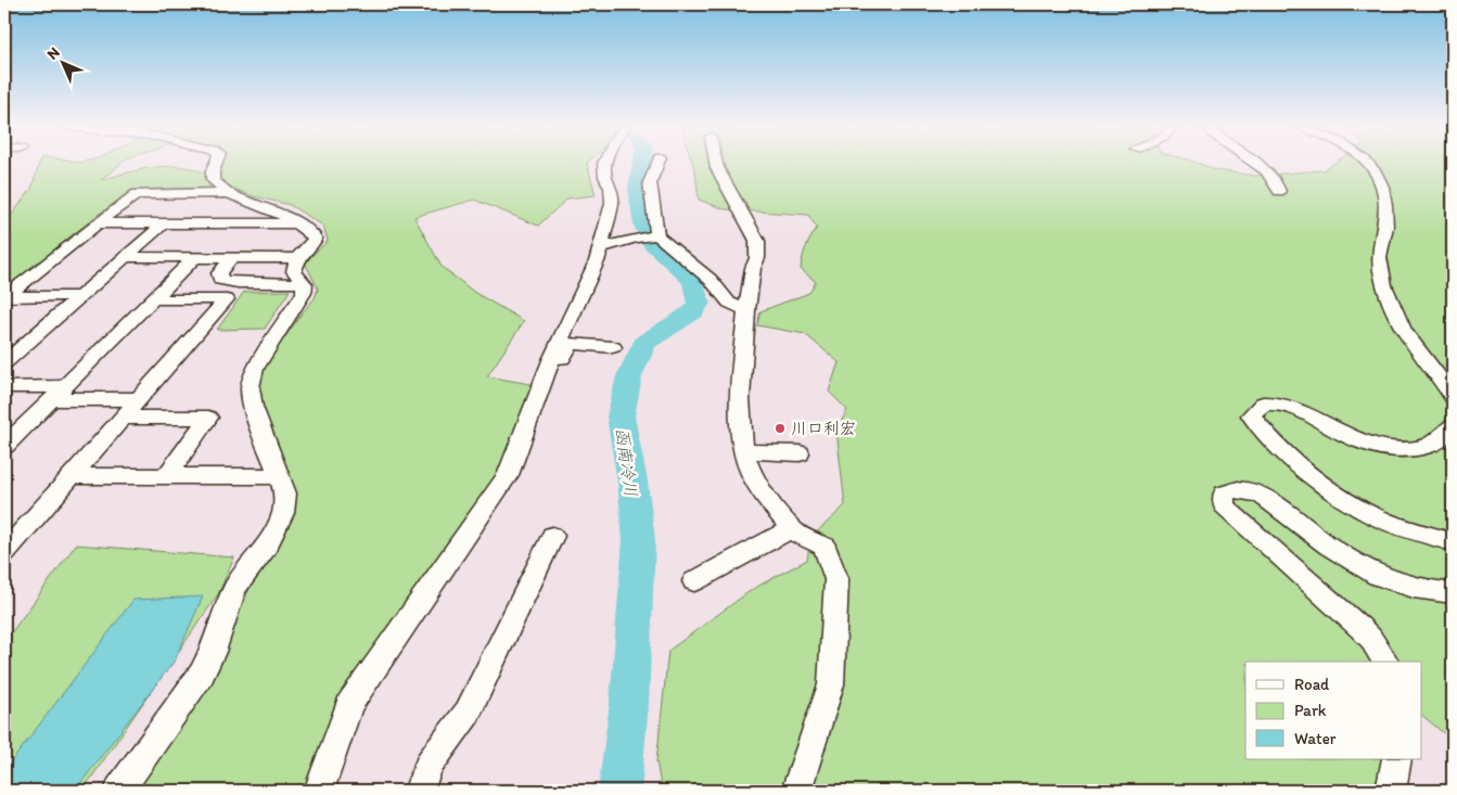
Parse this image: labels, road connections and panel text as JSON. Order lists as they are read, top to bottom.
{
  "water": ["函南冷川"],
  "places": ["川口利宏"],
  "legend": ["Road", "Park", "Water"],
  "north": "top left"
}
